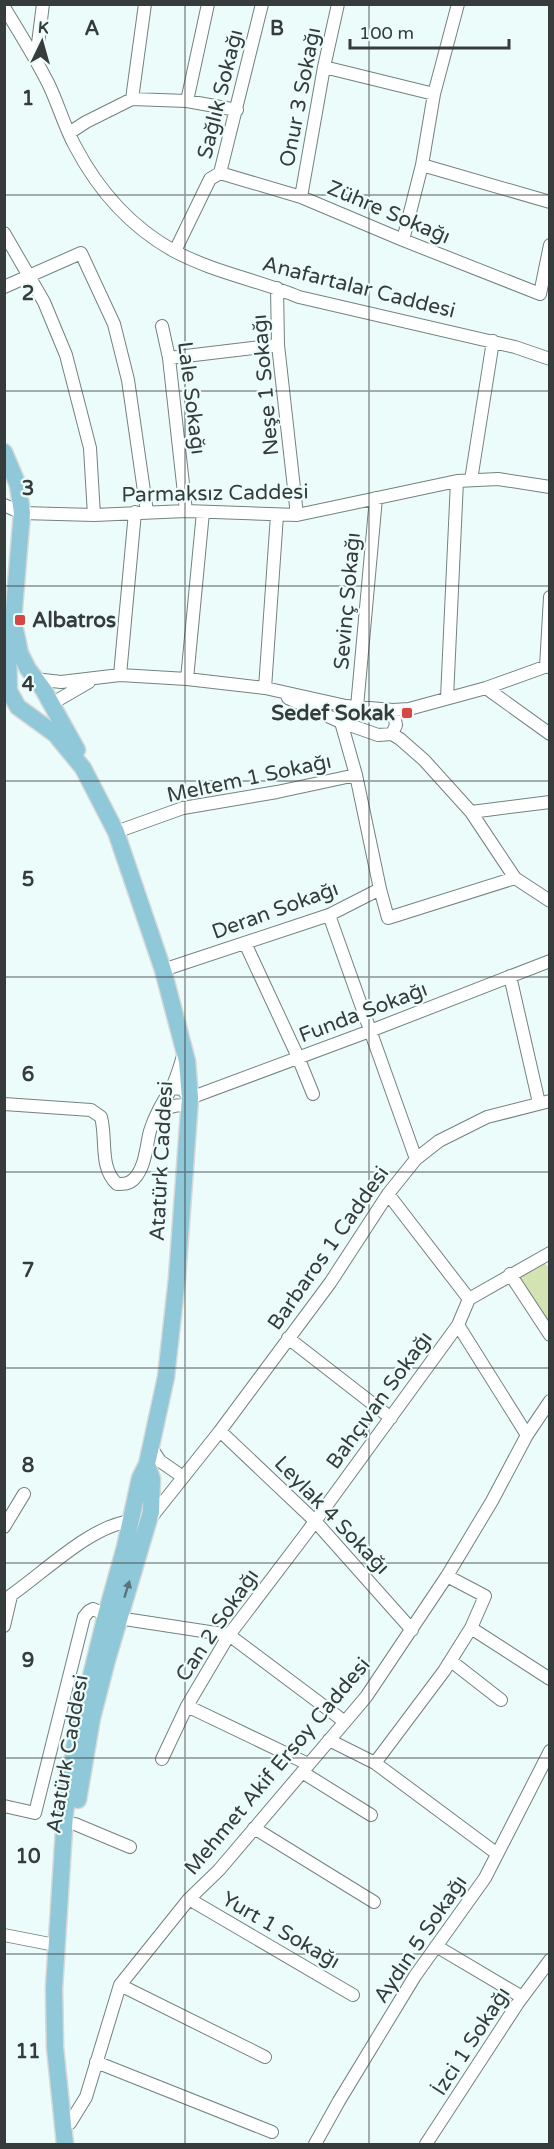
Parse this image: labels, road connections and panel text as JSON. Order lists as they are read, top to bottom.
{
  "streets": {
    "main road": ["Atatürk Caddesi"],
    "street": [
      "Sağlık Sokağı",
      "Onur 3 Sokağı",
      "Zühre Sokağı",
      "Anafartalar Caddesi",
      "Neşe 1 Sokağı",
      "Lale Sokağı",
      "Parmaksız Caddesi",
      "Sevinç Sokağı",
      "Meltem 1 Sokağı",
      "Deran Sokağı",
      "Funda Sokağı",
      "Barbaros 1 Caddesi",
      "Bahçıvan Sokağı",
      "Leylak 4 Sokağı",
      "Can 2 Sokağı",
      "Mehmet Akif Ersoy Caddesi",
      "Yurt 1 Sokağı",
      "Aydın 5 Sokağı",
      "İzci 1 Sokağı"
    ]
  },
  "crossings": [
    ["Sağlık Sokağı", "Zühre Sokağı"],
    ["Sağlık Sokağı", "Anafartalar Caddesi"],
    ["Onur 3 Sokağı", "Zühre Sokağı"],
    ["Anafartalar Caddesi", "Neşe 1 Sokağı"],
    ["Neşe 1 Sokağı", "Parmaksız Caddesi"],
    ["Lale Sokağı", "Parmaksız Caddesi"],
    ["Parmaksız Caddesi", "Sevinç Sokağı"],
    ["Meltem 1 Sokağı", "Atatürk Caddesi"],
    ["Deran Sokağı", "Atatürk Caddesi"],
    ["Funda Sokağı", "Atatürk Caddesi"],
    ["Atatürk Caddesi", "Barbaros 1 Caddesi"],
    ["Atatürk Caddesi", "Mehmet Akif Ersoy Caddesi"],
    ["Barbaros 1 Caddesi", "Leylak 4 Sokağı"],
    ["Bahçıvan Sokağı", "Leylak 4 Sokağı"],
    ["Bahçıvan Sokağı", "Can 2 Sokağı"],
    ["Leylak 4 Sokağı", "Can 2 Sokağı"],
    ["Leylak 4 Sokağı", "Mehmet Akif Ersoy Caddesi"],
    ["Mehmet Akif Ersoy Caddesi", "Yurt 1 Sokağı"]
  ],
  "places": {
    "transit": ["Albatros", "Sedef Sokak"]
  },
  "scale_bar": "100 m",
  "north": "top",
  "grid": {
    "columns": ["A", "B"],
    "rows": [
      "1",
      "2",
      "3",
      "4",
      "5",
      "6",
      "7",
      "8",
      "9",
      "10",
      "11"
    ]
  }
}
